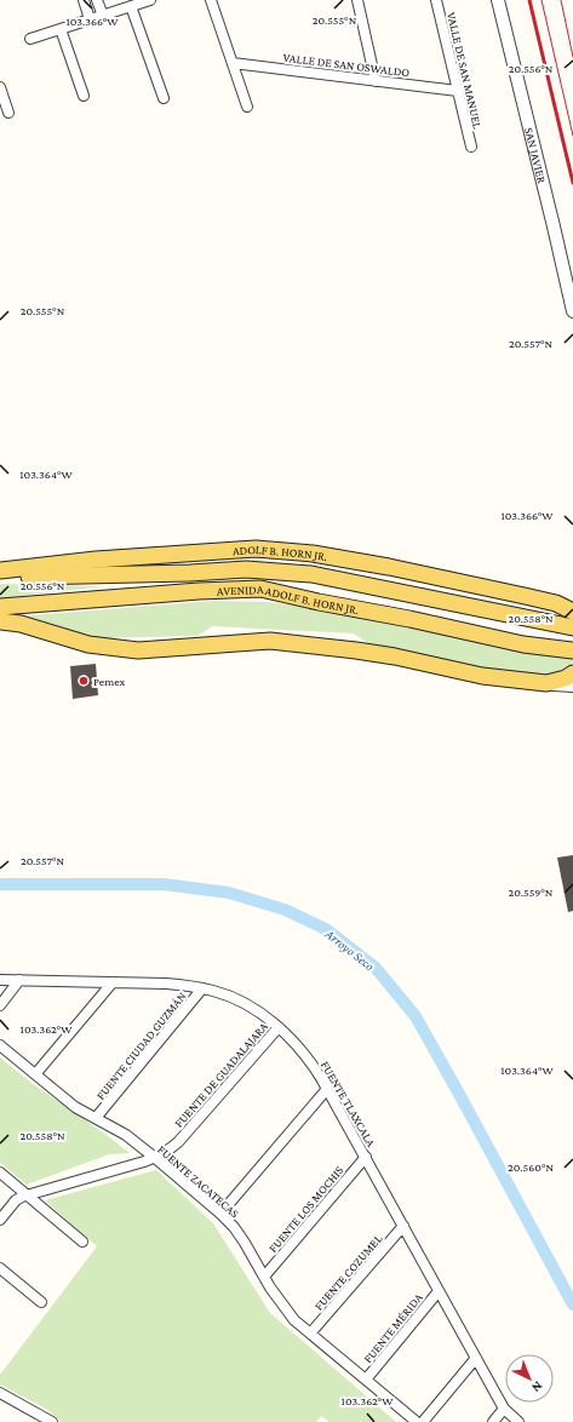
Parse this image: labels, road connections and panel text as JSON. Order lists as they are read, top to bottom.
{
  "streets": {
    "main road": ["ADOLF B. HORN JR.", "AVENIDA ADOLF B. HORN JR."],
    "street": [
      "VALLE DE SAN OSWALDO",
      "VALLE DE SAN MANUEL",
      "SAN JAVIER",
      "FUENTE CIUDAD GUZMÁN",
      "FUENTE DE GUADALAJARA",
      "FUENTE TLAXCALA",
      "FUENTE ZACATECAS",
      "FUENTE LOS MOCHIS",
      "FUENTE COZUMEL",
      "FUENTE MÉRIDA"
    ]
  },
  "crossings": [
    ["VALLE DE SAN OSWALDO", "VALLE DE SAN MANUEL"],
    ["FUENTE CIUDAD GUZMÁN", "FUENTE TLAXCALA"],
    ["FUENTE CIUDAD GUZMÁN", "FUENTE ZACATECAS"],
    ["FUENTE DE GUADALAJARA", "FUENTE TLAXCALA"],
    ["FUENTE DE GUADALAJARA", "FUENTE ZACATECAS"],
    ["FUENTE TLAXCALA", "FUENTE LOS MOCHIS"],
    ["FUENTE TLAXCALA", "FUENTE COZUMEL"],
    ["FUENTE TLAXCALA", "FUENTE MÉRIDA"],
    ["FUENTE ZACATECAS", "FUENTE LOS MOCHIS"],
    ["FUENTE ZACATECAS", "FUENTE COZUMEL"],
    ["FUENTE ZACATECAS", "FUENTE MÉRIDA"]
  ],
  "water": ["Arroyo Seco"],
  "places": ["Pemex"],
  "north": "bottom right",
  "coordinates": [
    "20.555°N",
    "103.366°W",
    "20.556°N",
    "20.557°N",
    "103.364°W",
    "20.558°N",
    "20.559°N",
    "103.362°W",
    "20.560°N"
  ]
}
